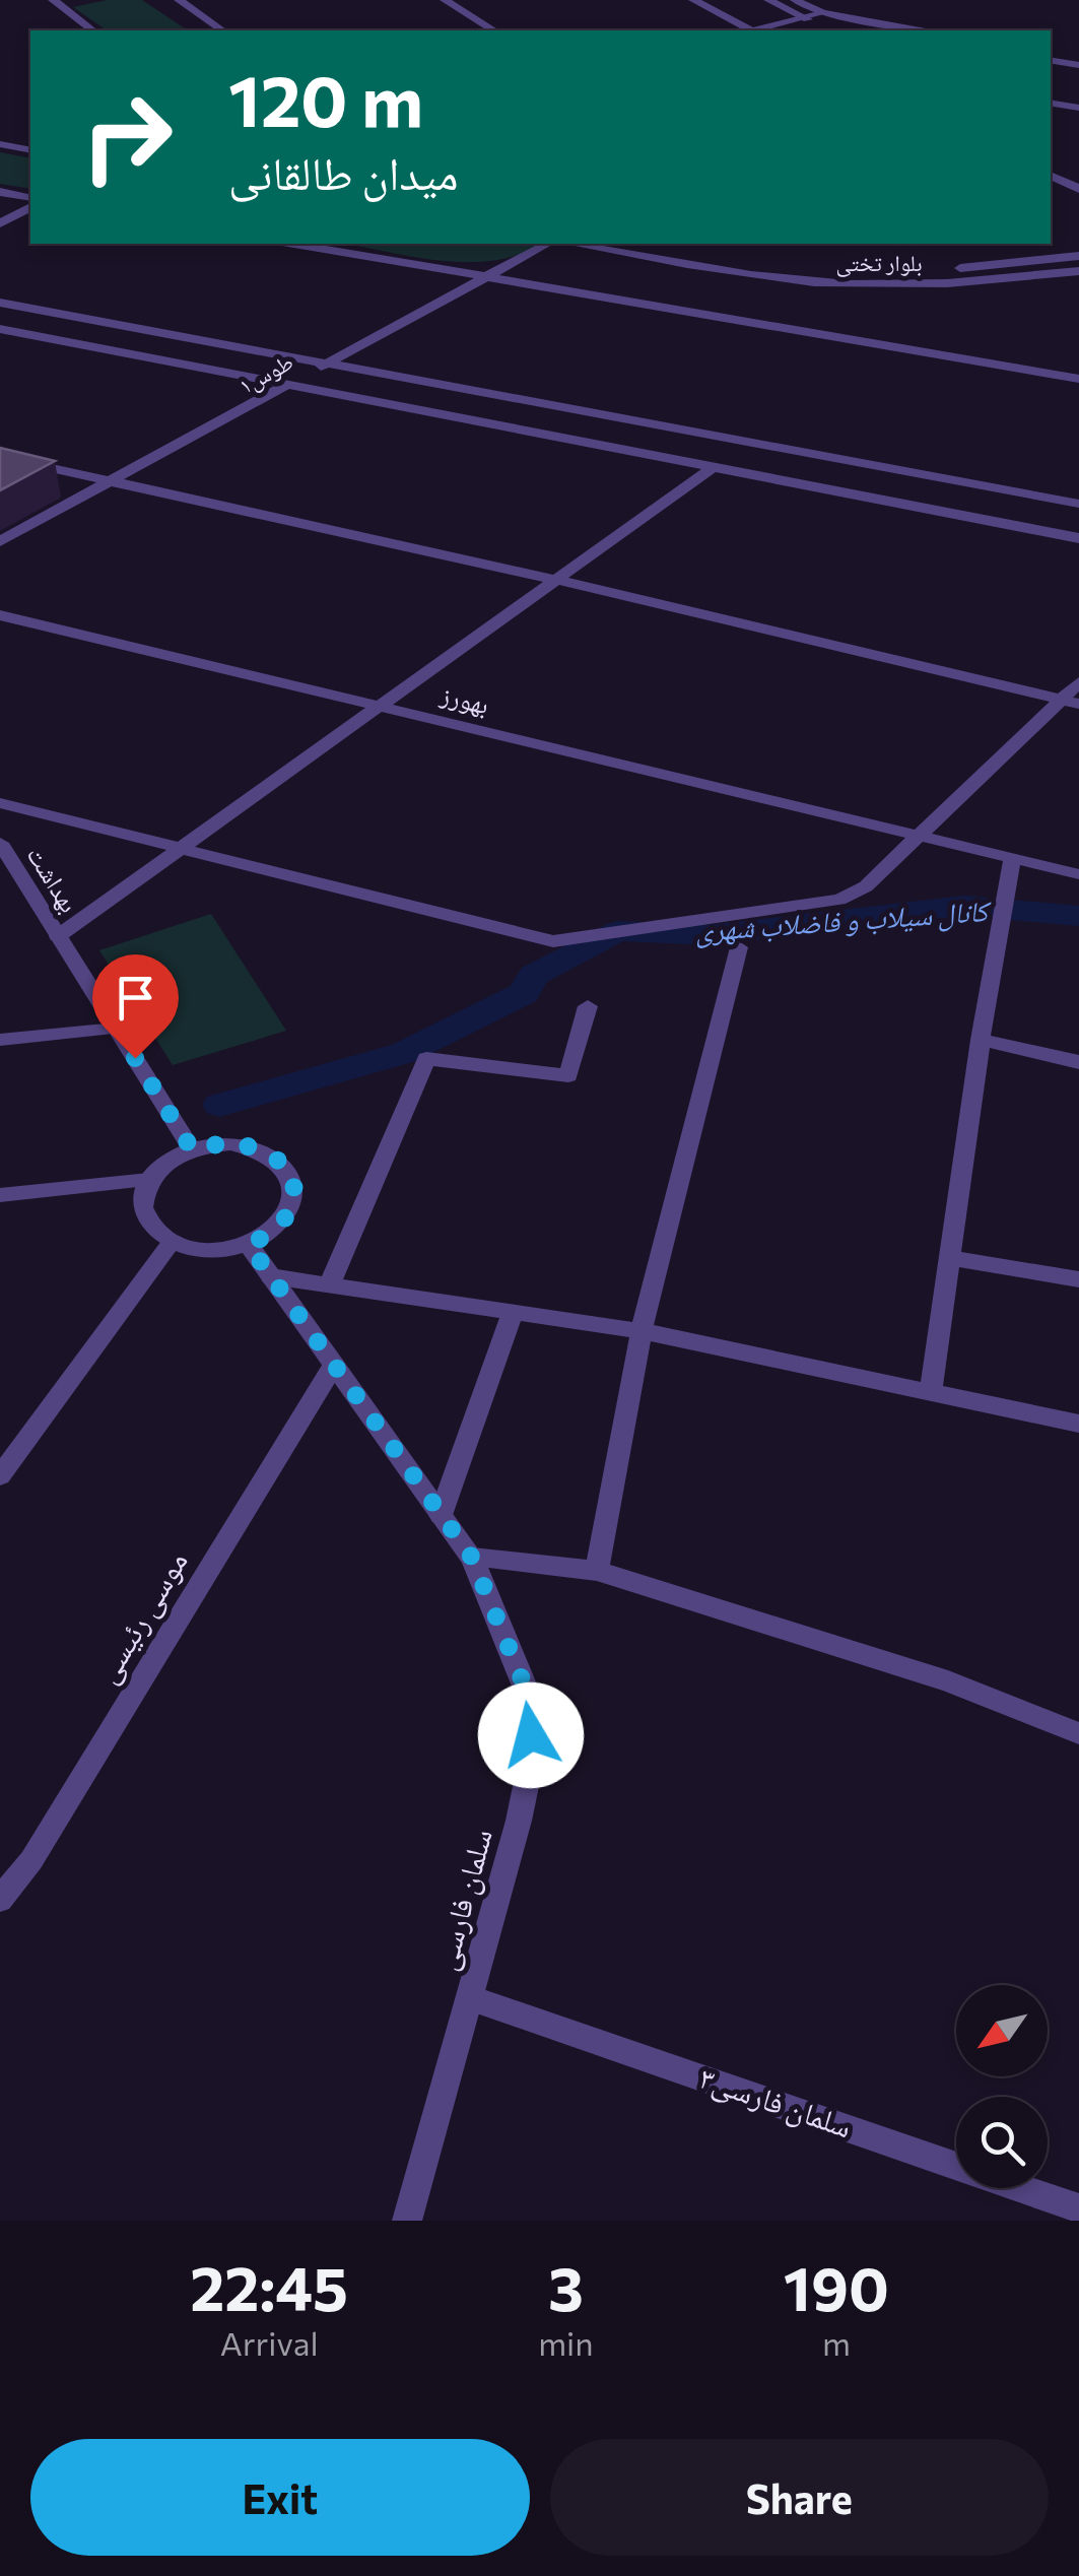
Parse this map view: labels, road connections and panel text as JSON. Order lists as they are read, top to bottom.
{
  "streets": {
    "street": [
      "بلوار تختی",
      "طوس۱",
      "بهورز",
      "بهداشت",
      "موسی رئیسی",
      "سلمان فارسی",
      "سلمان فارسی۳"
    ]
  },
  "crossings": [
    ["بهداشت", "سلمان فارسی"],
    ["موسی رئیسی", "سلمان فارسی"],
    ["سلمان فارسی", "سلمان فارسی۳"]
  ],
  "water": ["کانال سیلاب و فاضلاب شهری"],
  "north": "bottom left",
  "page": {
    "turn": ["120 m", "میدان طالقانی"],
    "eta": [
      "22:45",
      "Arrival",
      "3",
      "min",
      "190",
      "m"
    ],
    "buttons": ["Exit", "Share"]
  }
}
